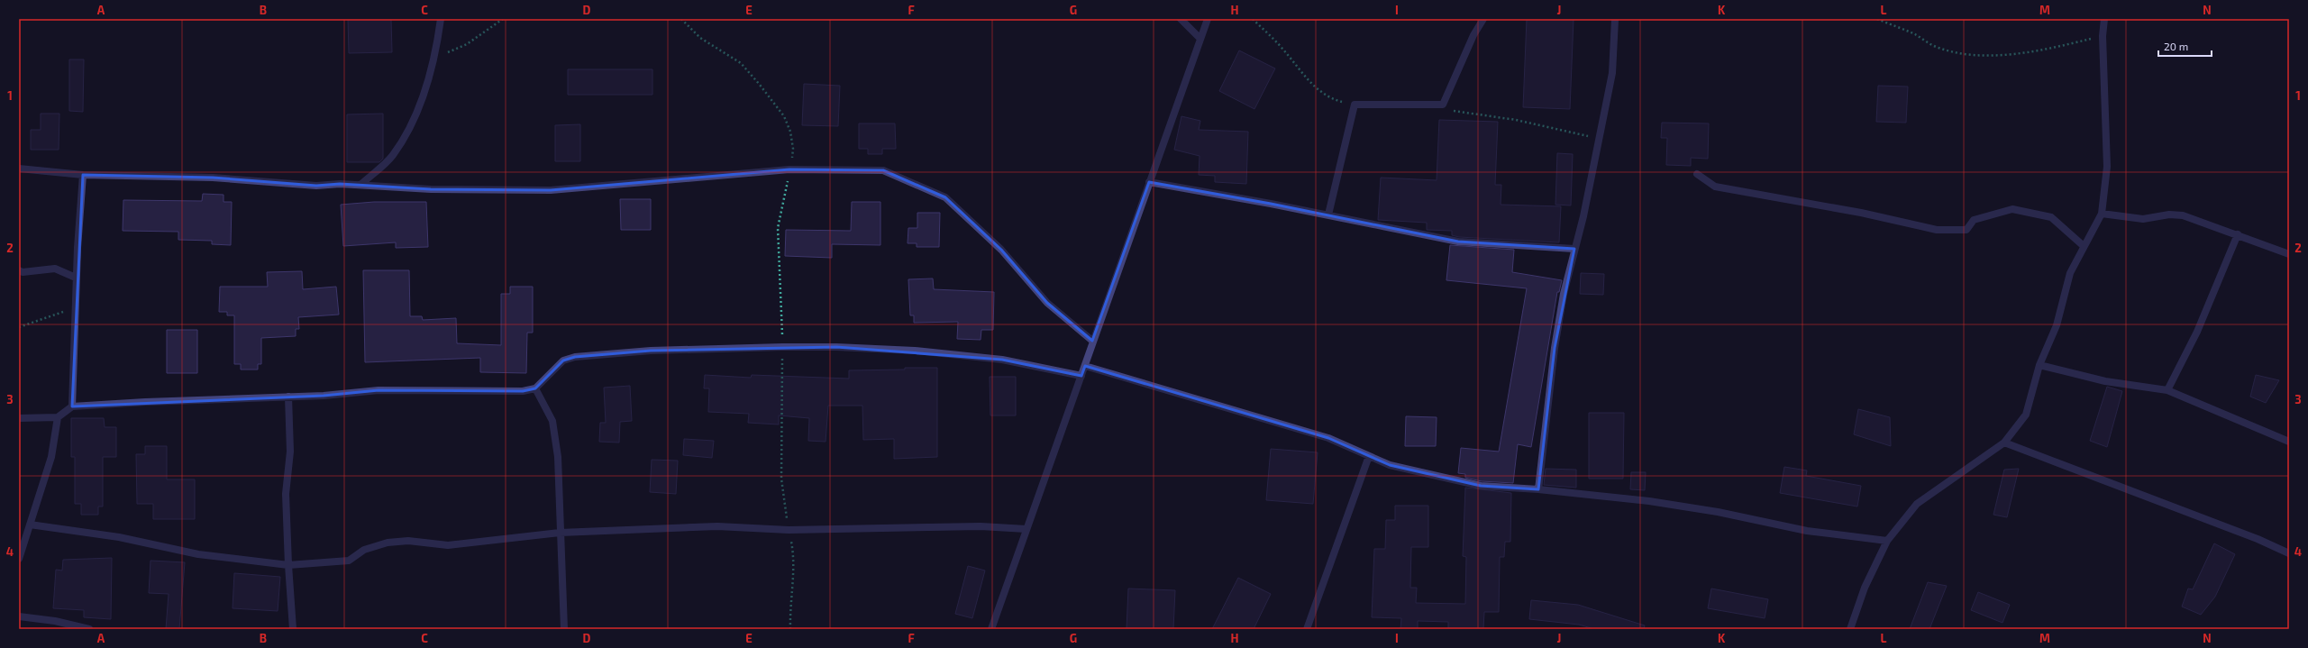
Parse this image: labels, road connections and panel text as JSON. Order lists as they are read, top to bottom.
{
  "scale_bar": "20 m",
  "grid": {
    "columns": [
      "A",
      "B",
      "C",
      "D",
      "E",
      "F",
      "G",
      "H",
      "I",
      "J",
      "K",
      "L",
      "M",
      "N"
    ],
    "rows": [
      "1",
      "2",
      "3",
      "4"
    ]
  }
}
